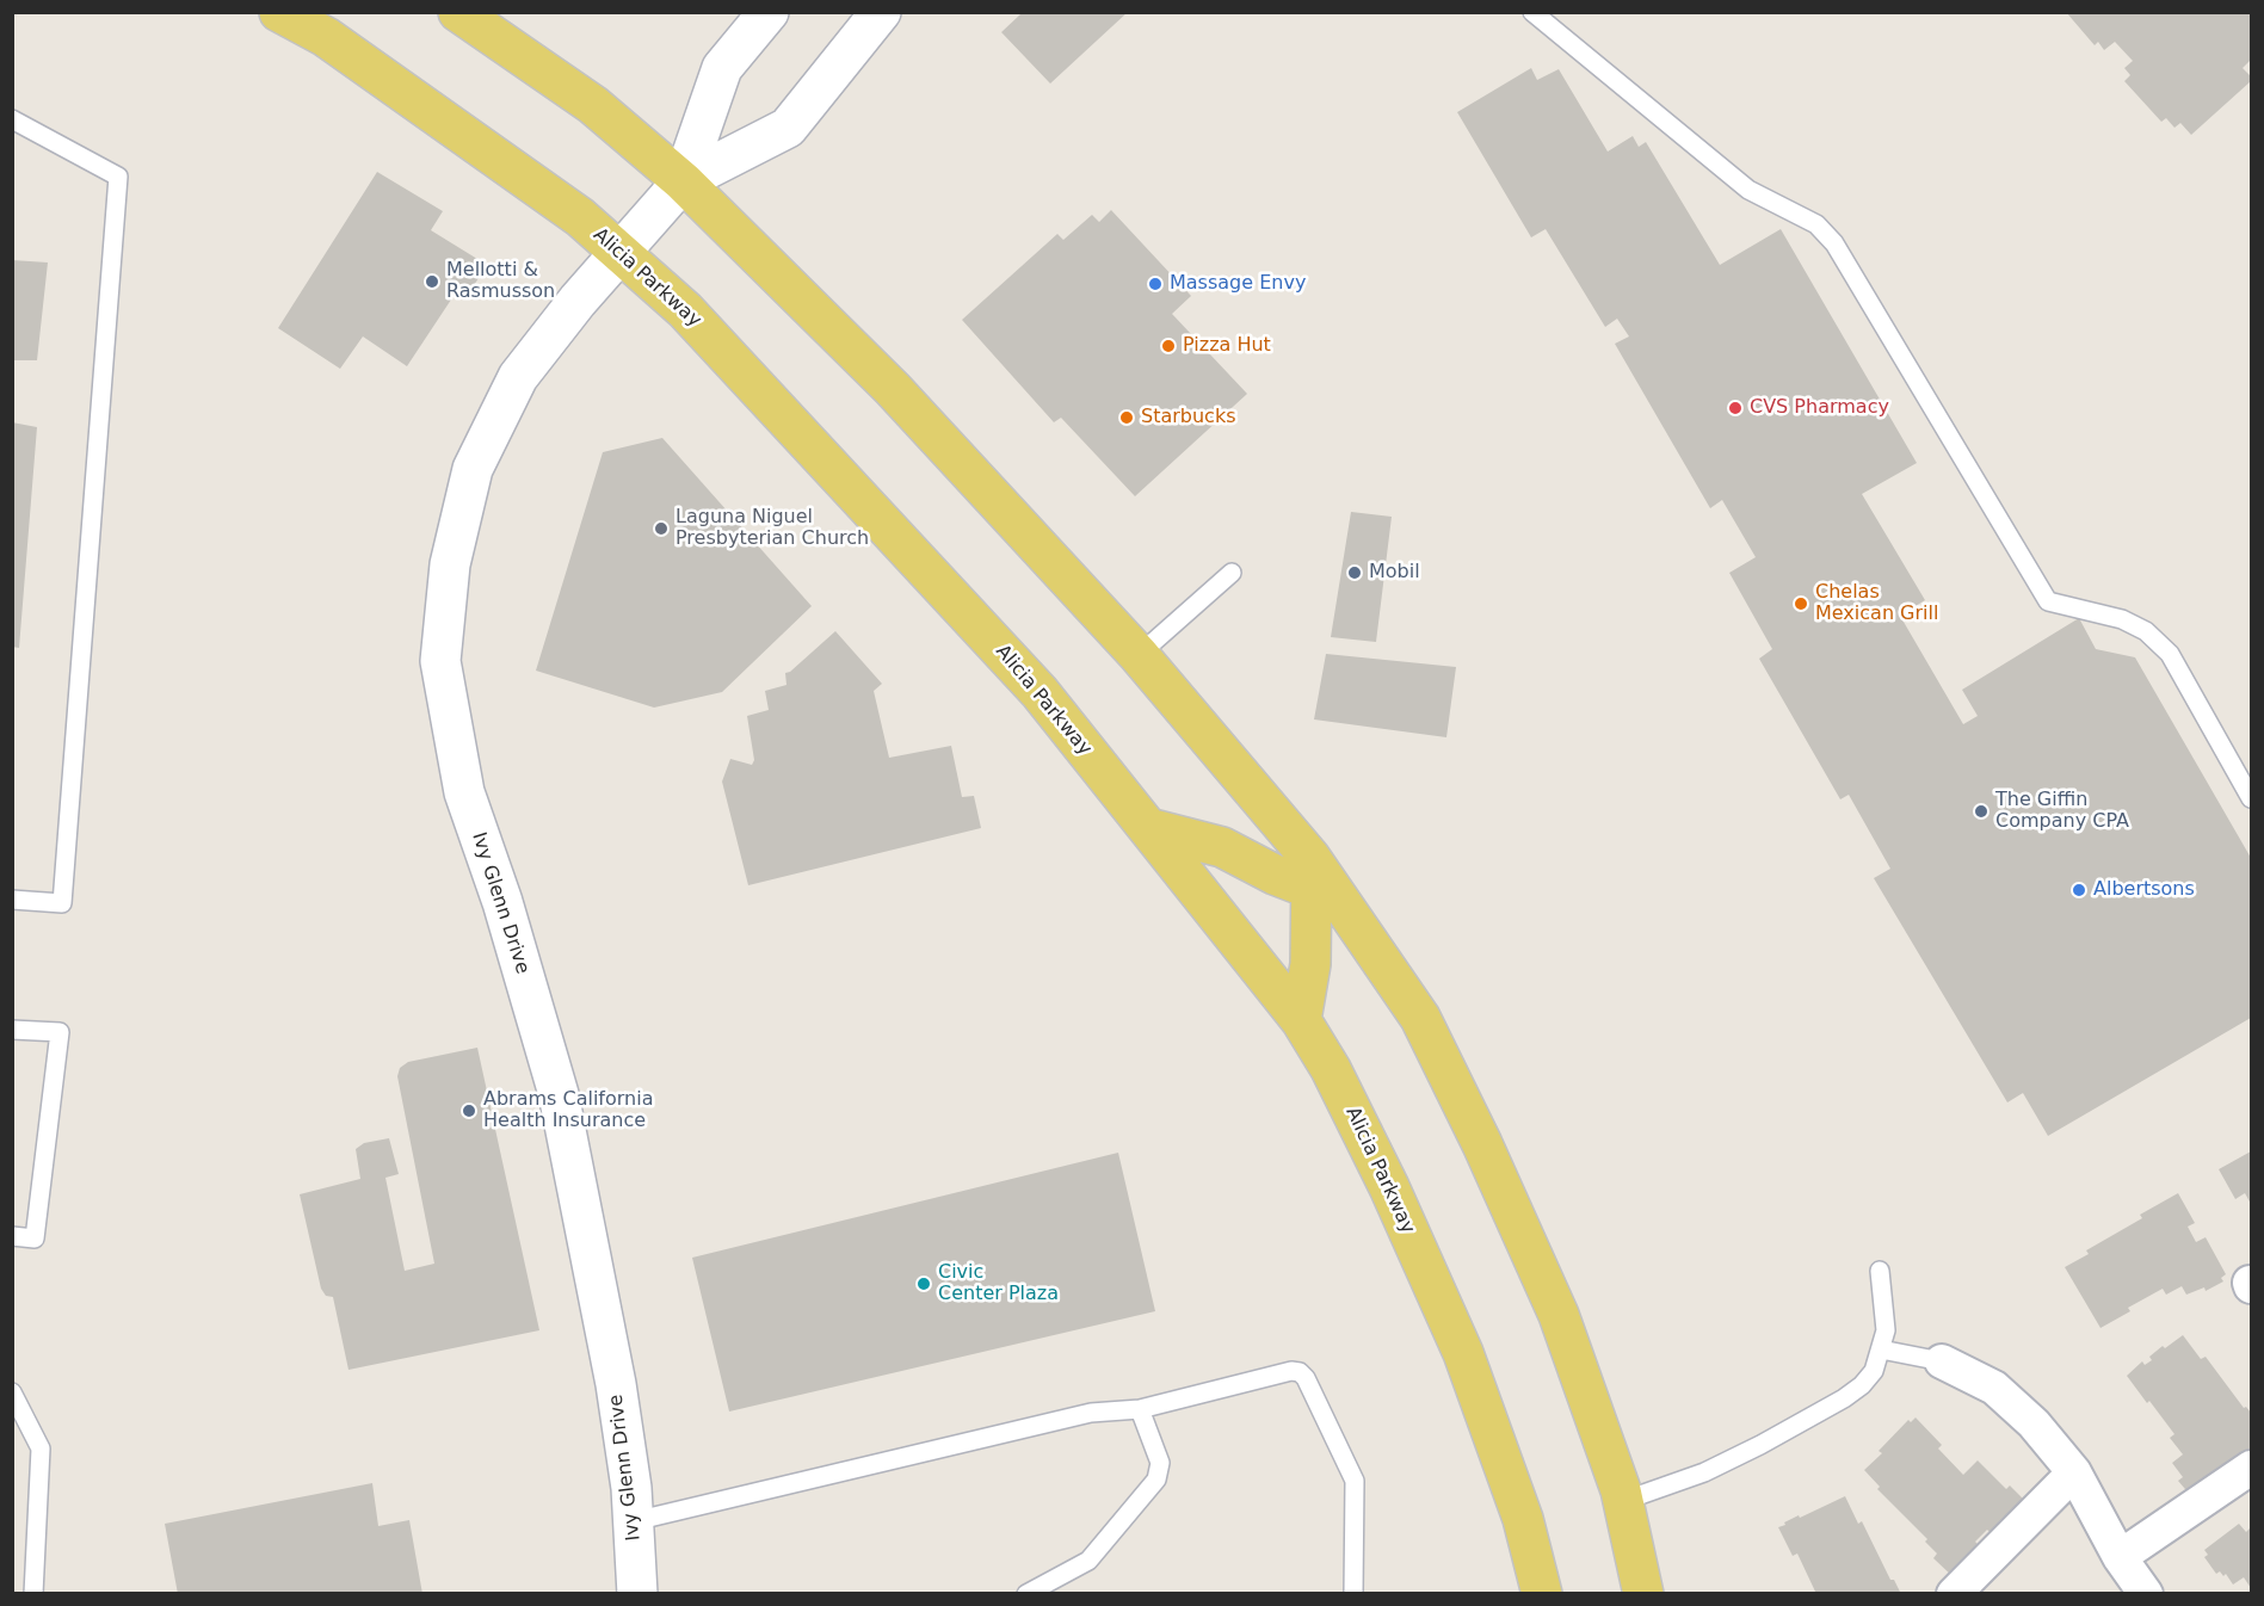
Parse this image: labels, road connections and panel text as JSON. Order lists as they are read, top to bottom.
{
  "streets": {
    "main road": ["Alicia Parkway"],
    "street": ["Ivy Glenn Drive"]
  },
  "crossings": [
    ["Alicia Parkway", "Ivy Glenn Drive"]
  ],
  "places": [
    "Mellotti & Rasmusson",
    "Massage Envy",
    "Pizza Hut",
    "CVS Pharmacy",
    "Starbucks",
    "Laguna Niguel Presbyterian Church",
    "Mobil",
    "Chelas Mexican Grill",
    "The Giffin Company CPA",
    "Albertsons",
    "Abrams California Health Insurance",
    "Civic Center Plaza"
  ]
}
